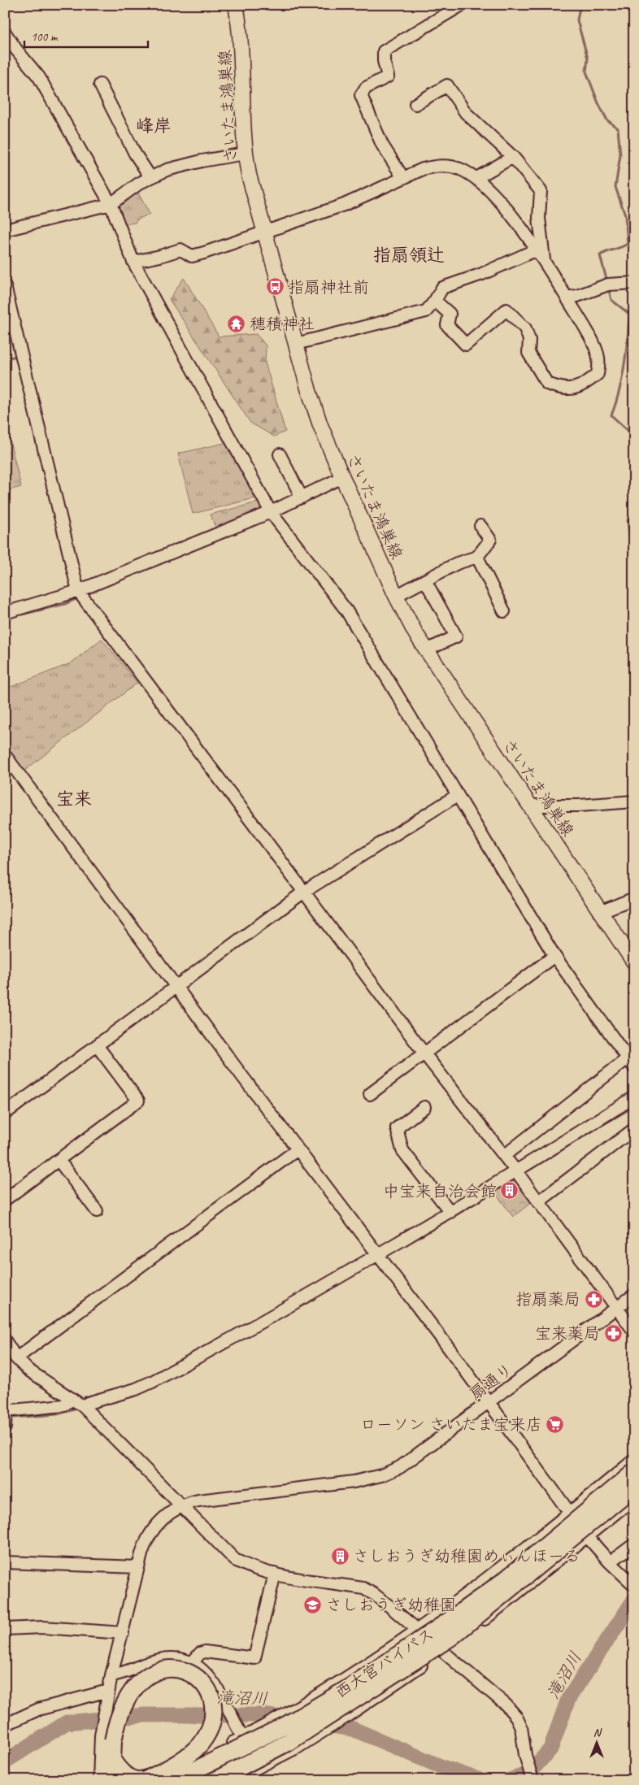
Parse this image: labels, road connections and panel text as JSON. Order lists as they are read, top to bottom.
{
  "streets": {
    "highway": ["西大宮バイパス"],
    "main road": ["さいたま鴻巣線"],
    "street": ["扇通り"]
  },
  "districts": ["峰岸", "指扇領辻", "宝来"],
  "water": ["滝沼川"],
  "places": {
    "bus stop": ["指扇神社前"],
    "temple": ["穂積神社"],
    "building": ["中宝来自治会館", "さしおうぎ幼稚園めぃんほーる"],
    "pharmacy": ["指扇薬局", "宝来薬局"],
    "supermarket": ["ローソン さいたま宝来店"],
    "school or university": ["さしおうぎ幼稚園"]
  },
  "scale_bar": "100 m",
  "north": "top"
}
